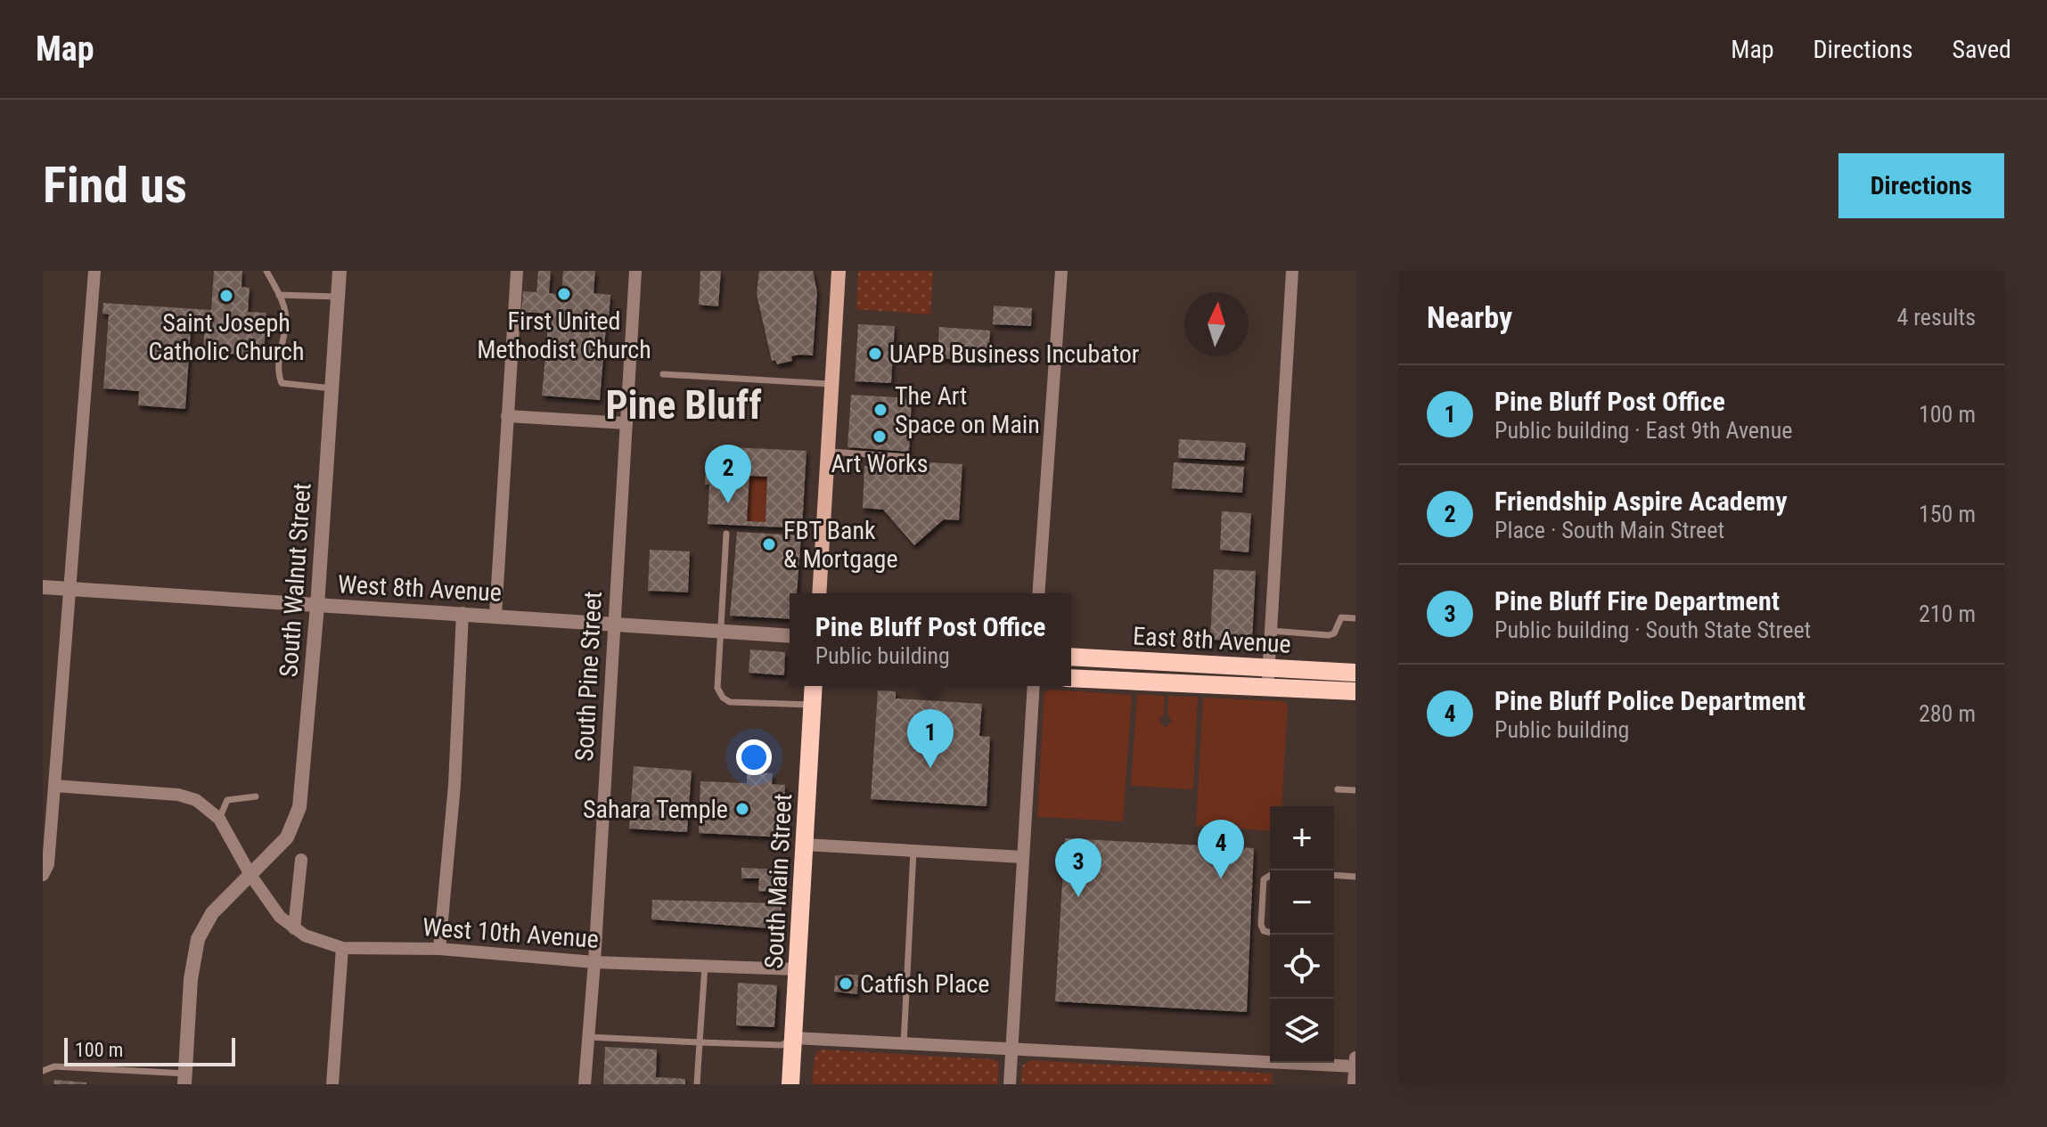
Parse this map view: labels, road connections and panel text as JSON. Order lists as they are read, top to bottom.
{
  "streets": {
    "main road": ["East 8th Avenue", "South Main Street"],
    "street": [
      "South Walnut Street",
      "West 8th Avenue",
      "South Pine Street",
      "West 10th Avenue"
    ]
  },
  "crossings": [
    ["South Walnut Street", "West 8th Avenue"],
    ["South Walnut Street", "West 10th Avenue"],
    ["West 8th Avenue", "South Pine Street"],
    ["South Pine Street", "West 10th Avenue"],
    ["South Main Street", "West 10th Avenue"]
  ],
  "districts": ["Pine Bluff"],
  "places": [
    "First United Methodist Church",
    "Saint Joseph Catholic Church",
    "UAPB Business Incubator",
    "The Art Space on Main",
    "Art Works",
    "FBT Bank & Mortgage",
    "Sahara Temple",
    "Catfish Place"
  ],
  "scale_bar": "100 m",
  "north": "top",
  "page": {
    "header": "Map",
    "nav": ["Map", "Directions", "Saved"],
    "buttons": "Directions",
    "title": "Find us",
    "heading": ["Nearby", "4 results"],
    "list": [
      {
        "mark": "1",
        "name": "Pine Bluff Post Office",
        "note": "Public building · East 9th Avenue",
        "value": "100 m"
      },
      {
        "mark": "2",
        "name": "Friendship Aspire Academy",
        "note": "Place · South Main Street",
        "value": "150 m"
      },
      {
        "mark": "3",
        "name": "Pine Bluff Fire Department",
        "note": "Public building · South State Street",
        "value": "210 m"
      },
      {
        "mark": "4",
        "name": "Pine Bluff Police Department",
        "note": "Public building",
        "value": "280 m"
      }
    ],
    "pins": [
      "2",
      "1",
      "4",
      "3"
    ],
    "popup": ["Pine Bluff Post Office", "Public building"],
    "map_buttons": ["+", "−"],
    "scale": "100 m"
  }
}
